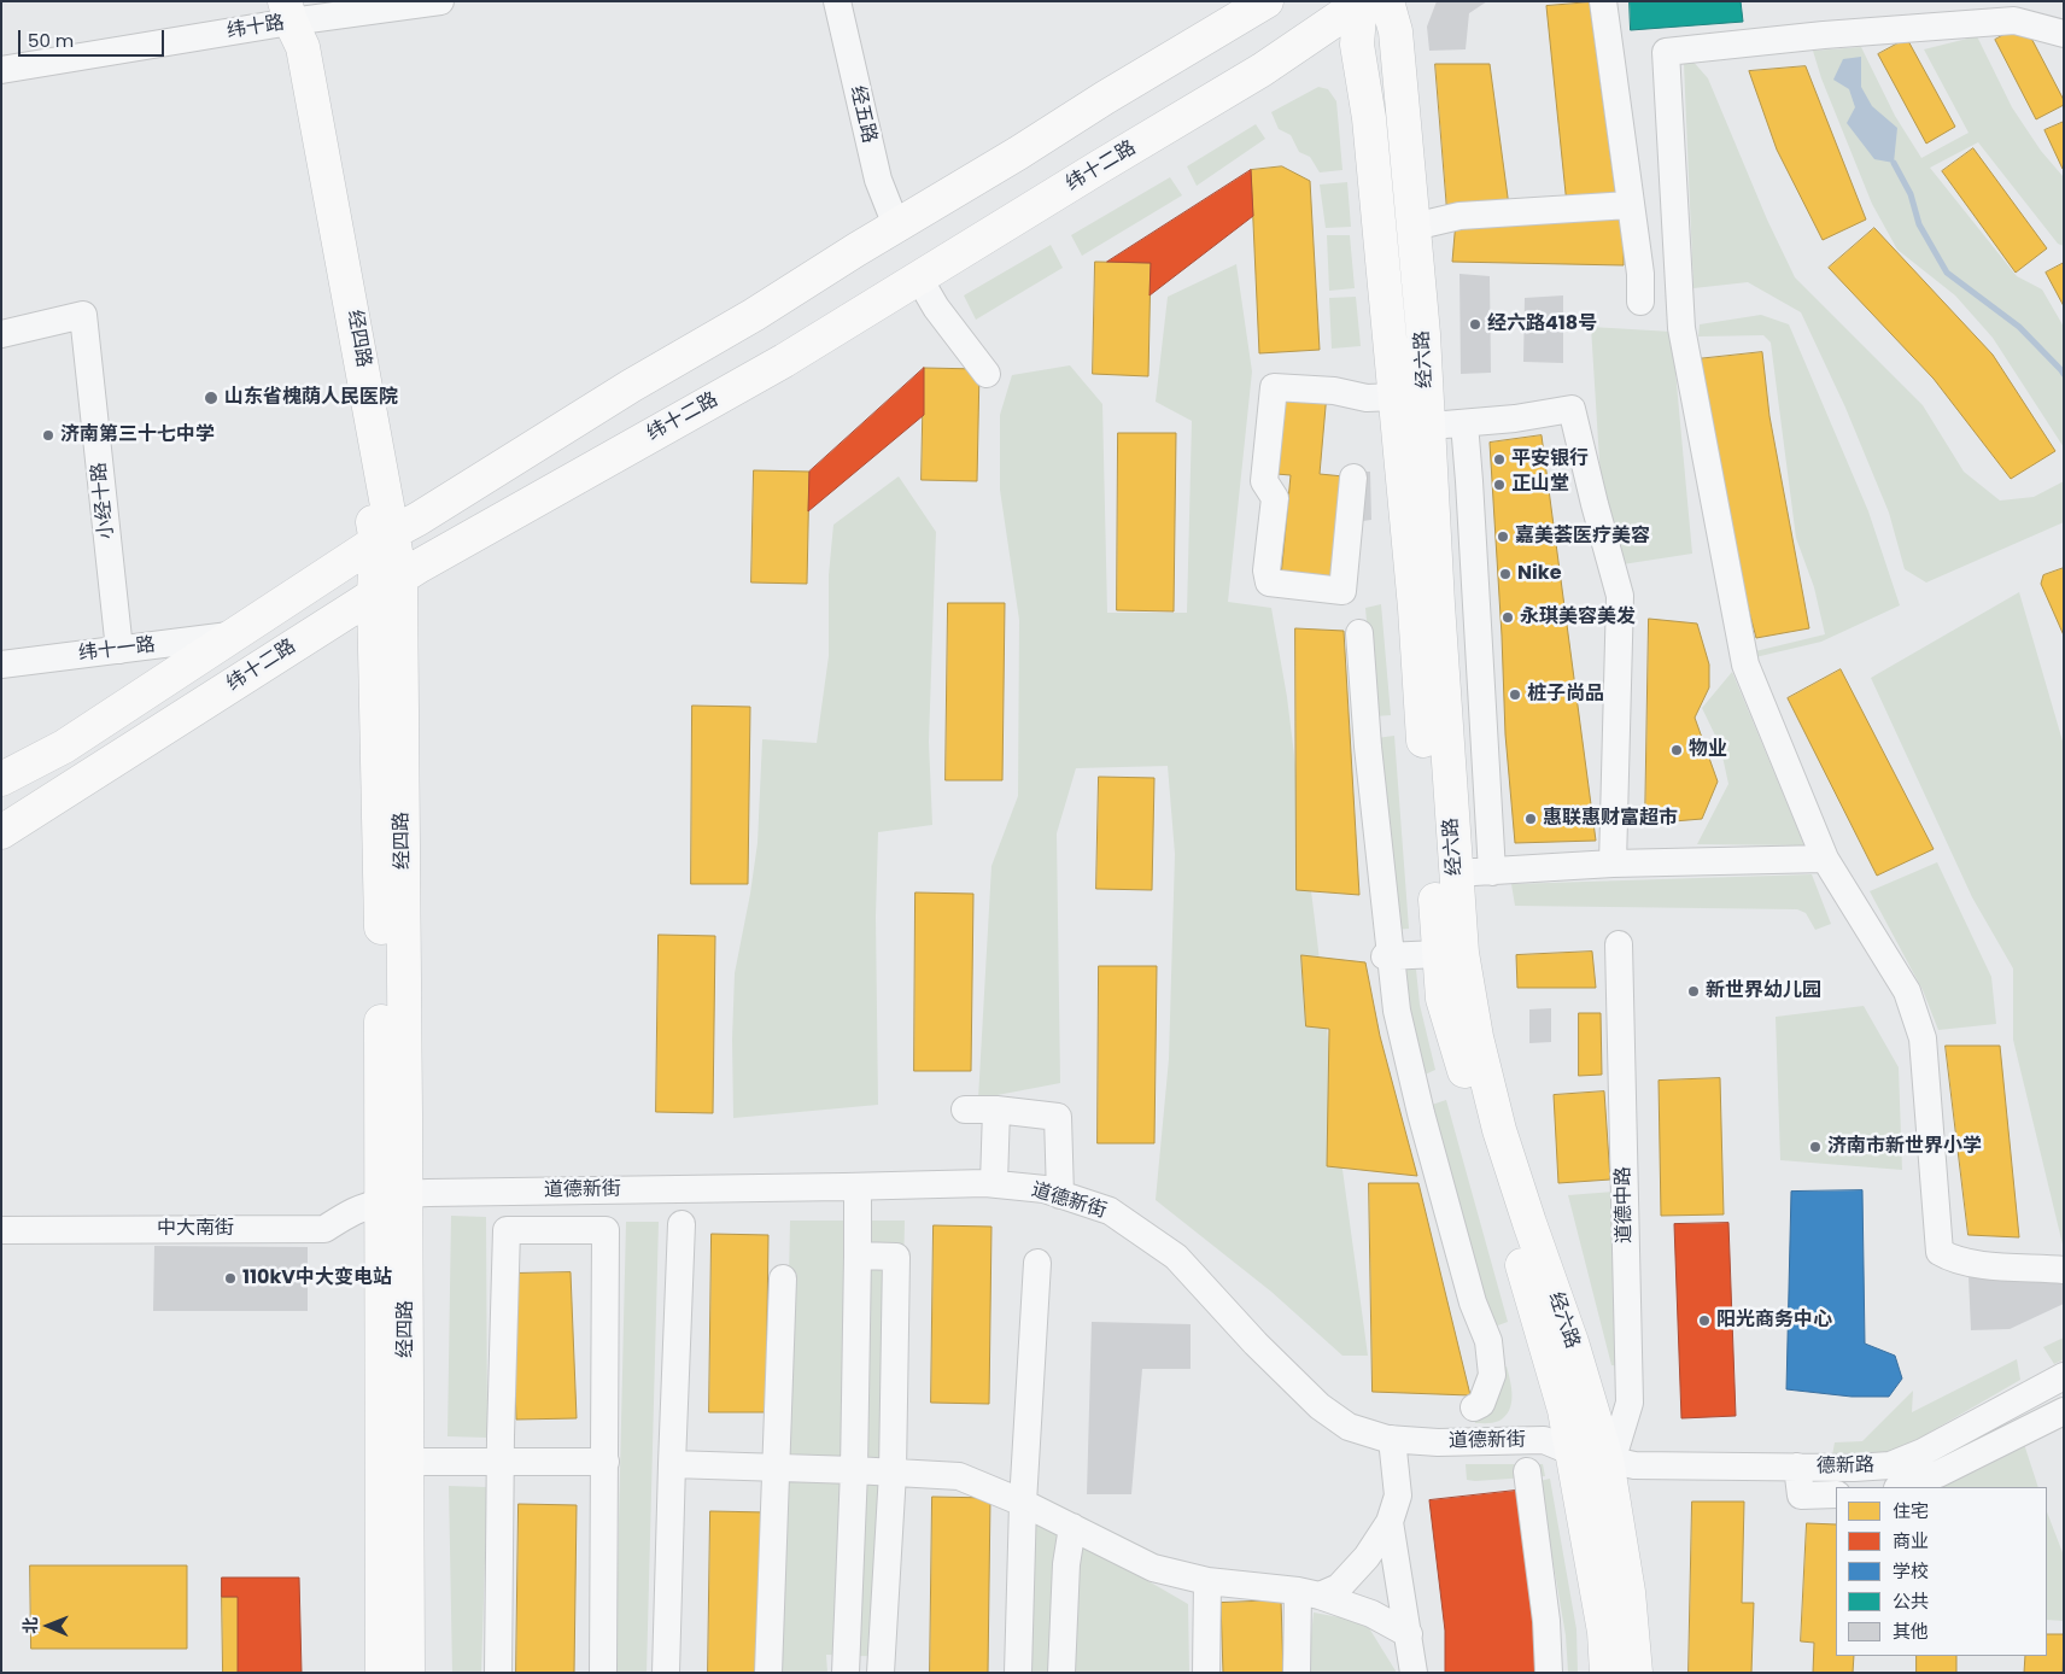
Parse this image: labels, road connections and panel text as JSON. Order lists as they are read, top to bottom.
{
  "streets": {
    "main road": ["纬十二路", "经四路", "经六路"],
    "street": [
      "纬十路",
      "经五路",
      "小经十路",
      "纬十一路",
      "道德新街",
      "道德中路",
      "中大南街",
      "德新路"
    ]
  },
  "crossings": [
    ["纬十路", "经四路"],
    ["纬十二路", "经四路"],
    ["纬十二路", "经六路"],
    ["经四路", "道德新街"],
    ["经四路", "中大南街"],
    ["经六路", "道德新街"],
    ["经六路", "道德中路"],
    ["经六路", "德新路"],
    ["小经十路", "纬十一路"],
    ["道德新街", "道德中路"],
    ["道德新街", "中大南街"],
    ["道德新街", "德新路"],
    ["道德中路", "德新路"]
  ],
  "places": [
    "经六路418号",
    "山东省槐荫人民医院",
    "济南第三十七中学",
    "平安银行",
    "正山堂",
    "嘉美荟医疗美容",
    "Nike",
    "永琪美容美发",
    "桩子尚品",
    "物业",
    "惠联惠财富超市",
    "新世界幼儿园",
    "济南市新世界小学",
    "110kV中大变电站",
    "阳光商务中心"
  ],
  "legend": [
    "住宅",
    "商业",
    "学校",
    "公共",
    "其他"
  ],
  "scale_bar": "50 m",
  "north": "left"
}
